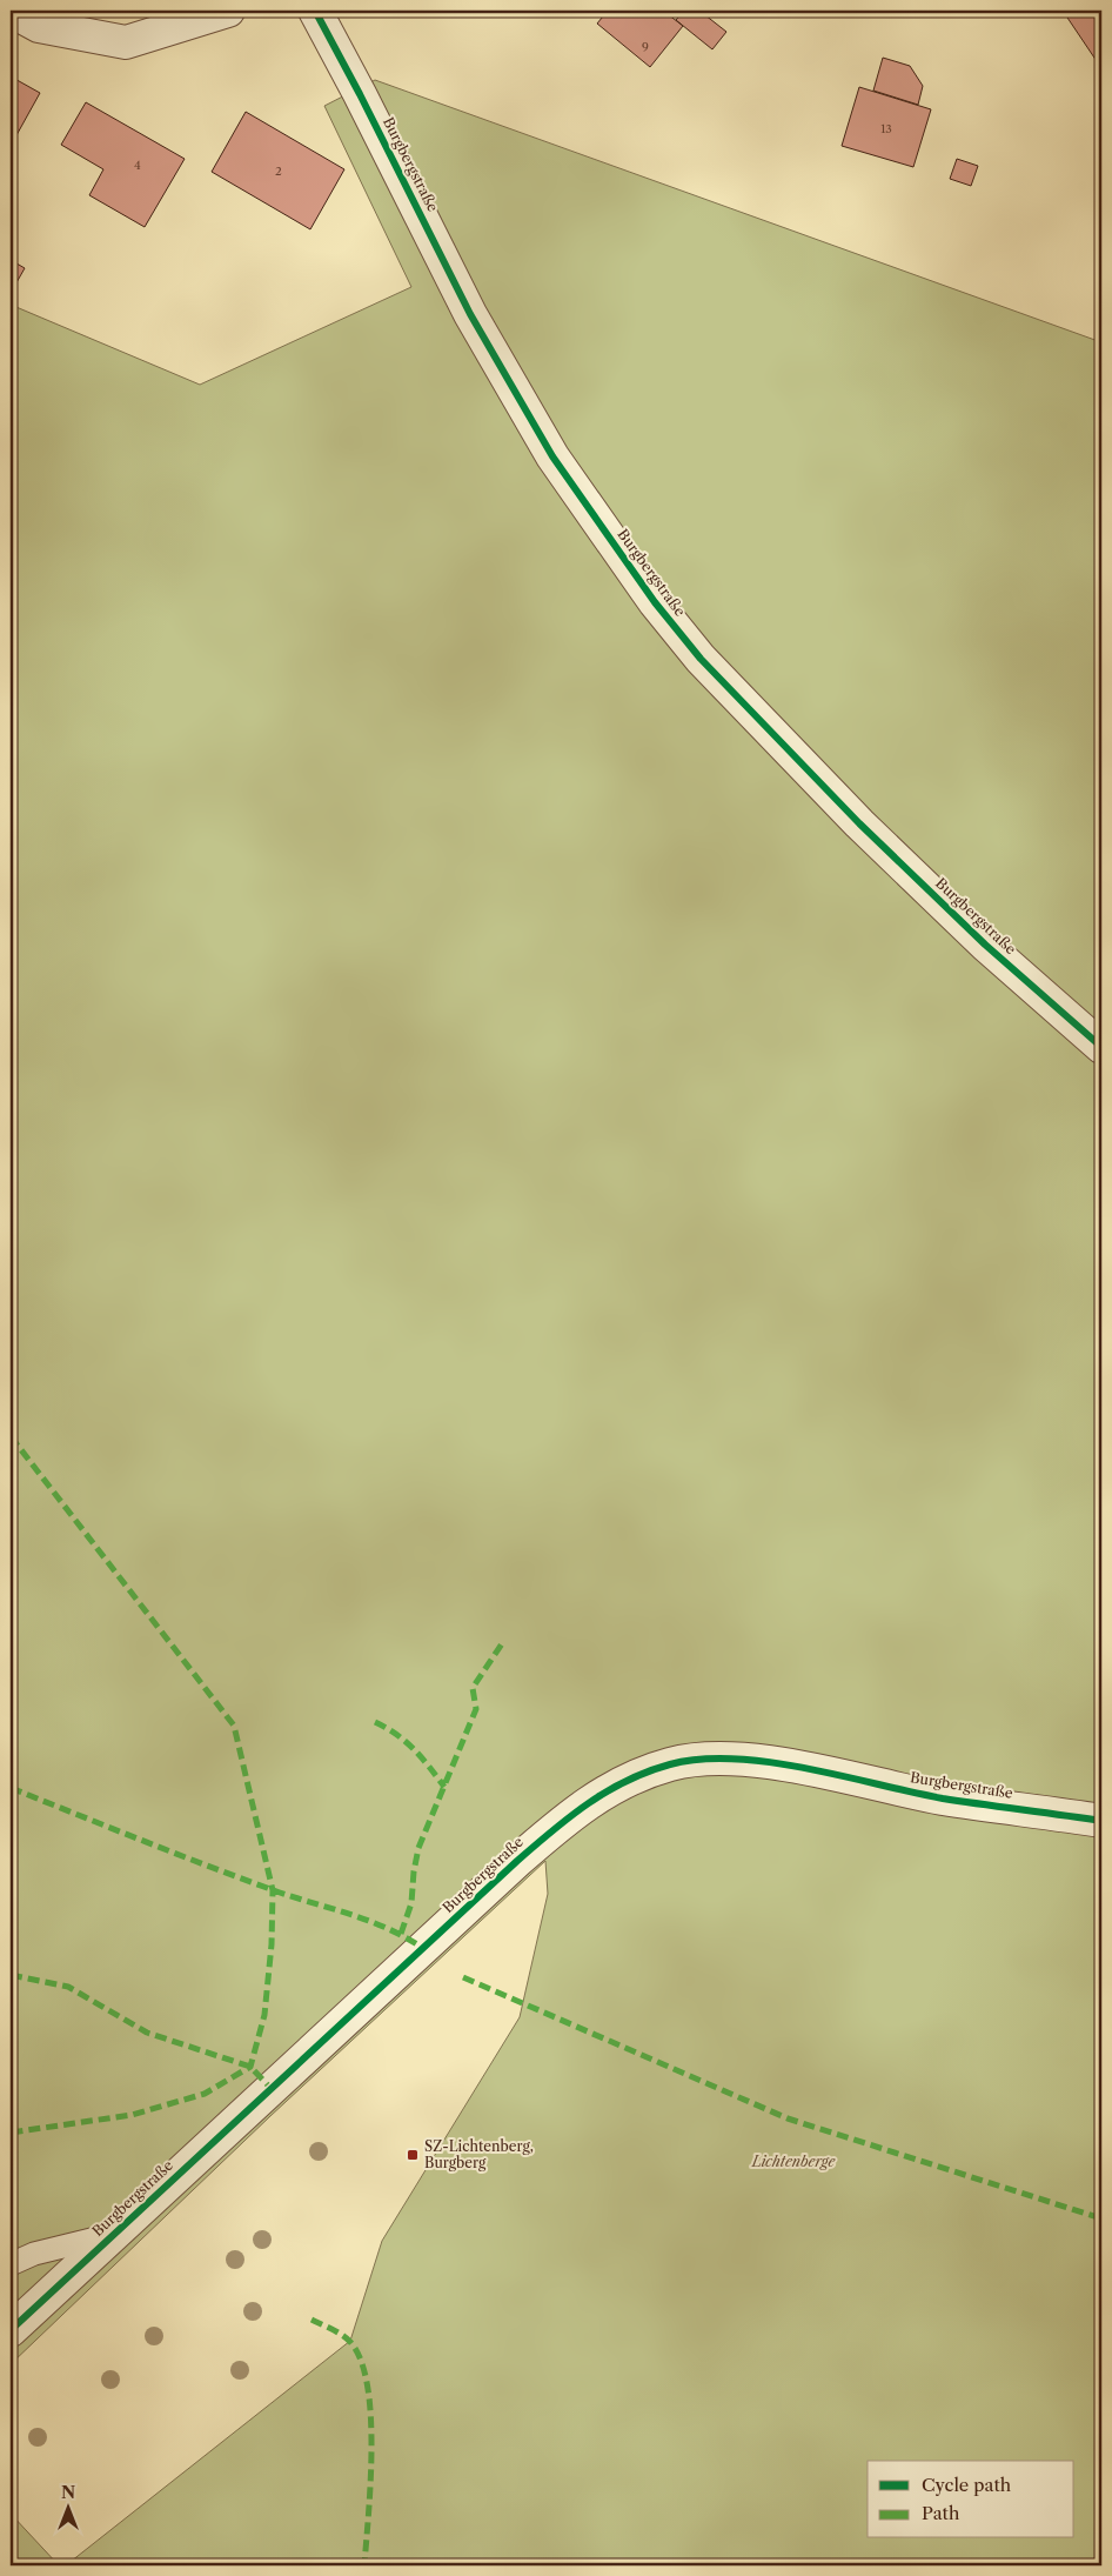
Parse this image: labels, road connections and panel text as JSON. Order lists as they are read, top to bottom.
{
  "streets": {
    "street": ["Burgbergstraße"]
  },
  "parks": ["Lichtenberge"],
  "places": {
    "transit": ["SZ-Lichtenberg, Burgberg"]
  },
  "house_numbers": [
    "9",
    "13",
    "4",
    "2"
  ],
  "legend": ["Cycle path", "Path"],
  "north": "top"
}
